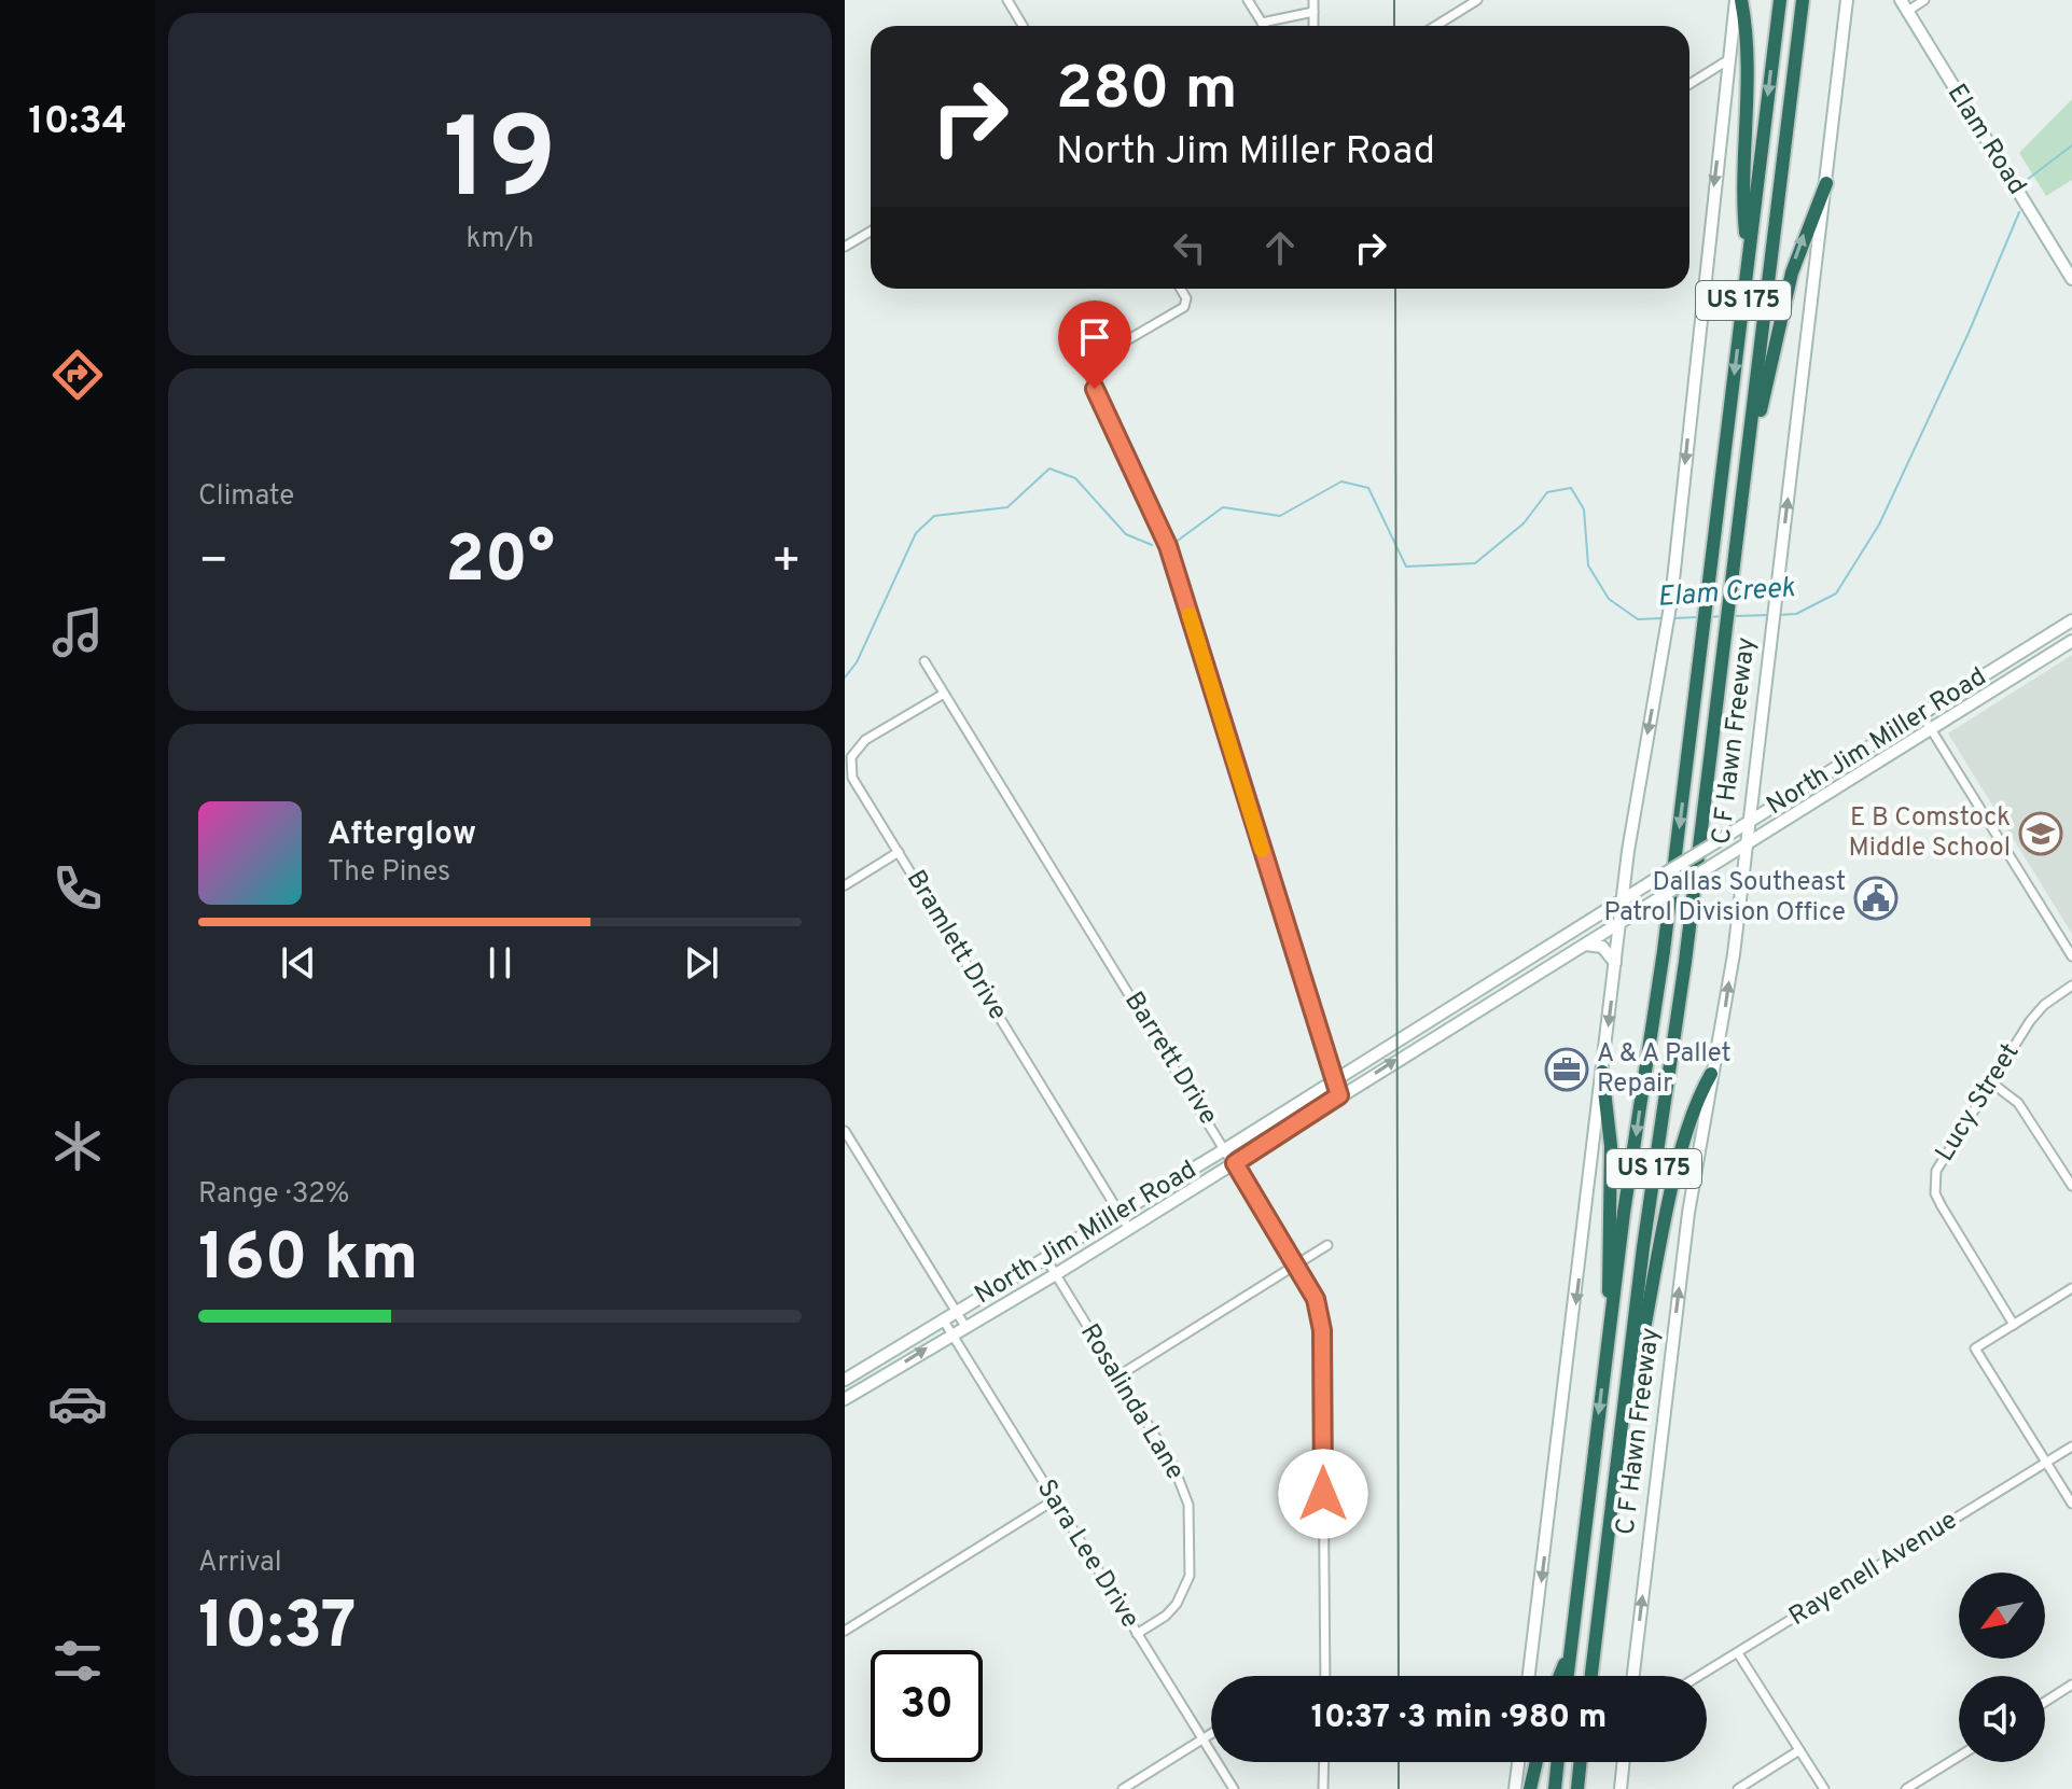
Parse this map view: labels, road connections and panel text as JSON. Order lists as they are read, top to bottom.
{
  "streets": {
    "highway": ["US 175", "C F Hawn Freeway"],
    "main road": ["Elam Road", "North Jim Miller Road"],
    "street": [
      "Bramlett Drive",
      "Barrett Drive",
      "Lucy Street",
      "Rosalinda Lane",
      "Sara Lee Drive",
      "Rayenell Avenue"
    ]
  },
  "crossings": [
    ["C F Hawn Freeway", "North Jim Miller Road"],
    ["North Jim Miller Road", "Bramlett Drive"],
    ["North Jim Miller Road", "Barrett Drive"],
    ["North Jim Miller Road", "Rosalinda Lane"],
    ["North Jim Miller Road", "Sara Lee Drive"],
    ["Bramlett Drive", "Barrett Drive"],
    ["Rosalinda Lane", "Sara Lee Drive"]
  ],
  "water": ["Elam Creek"],
  "places": {
    "school or university": ["E B Comstock Middle School"],
    "public building": ["Dallas Southeast Patrol Division Office"],
    "office": ["A & A Pallet Repair"]
  },
  "north": "bottom left",
  "page": {
    "tabs": "10:34",
    "tile": [
      ["19", "km/h"],
      "Climate",
      ["Range · 32%", "160 km"],
      ["Arrival", "10:37"]
    ],
    "turn": ["280 m", "North Jim Miller Road"],
    "heat": ["−", "20°", "+"],
    "song": ["Afterglow", "The Pines"],
    "limit": "30",
    "trip": "10:37 · 3 min · 980 m"
  }
}
